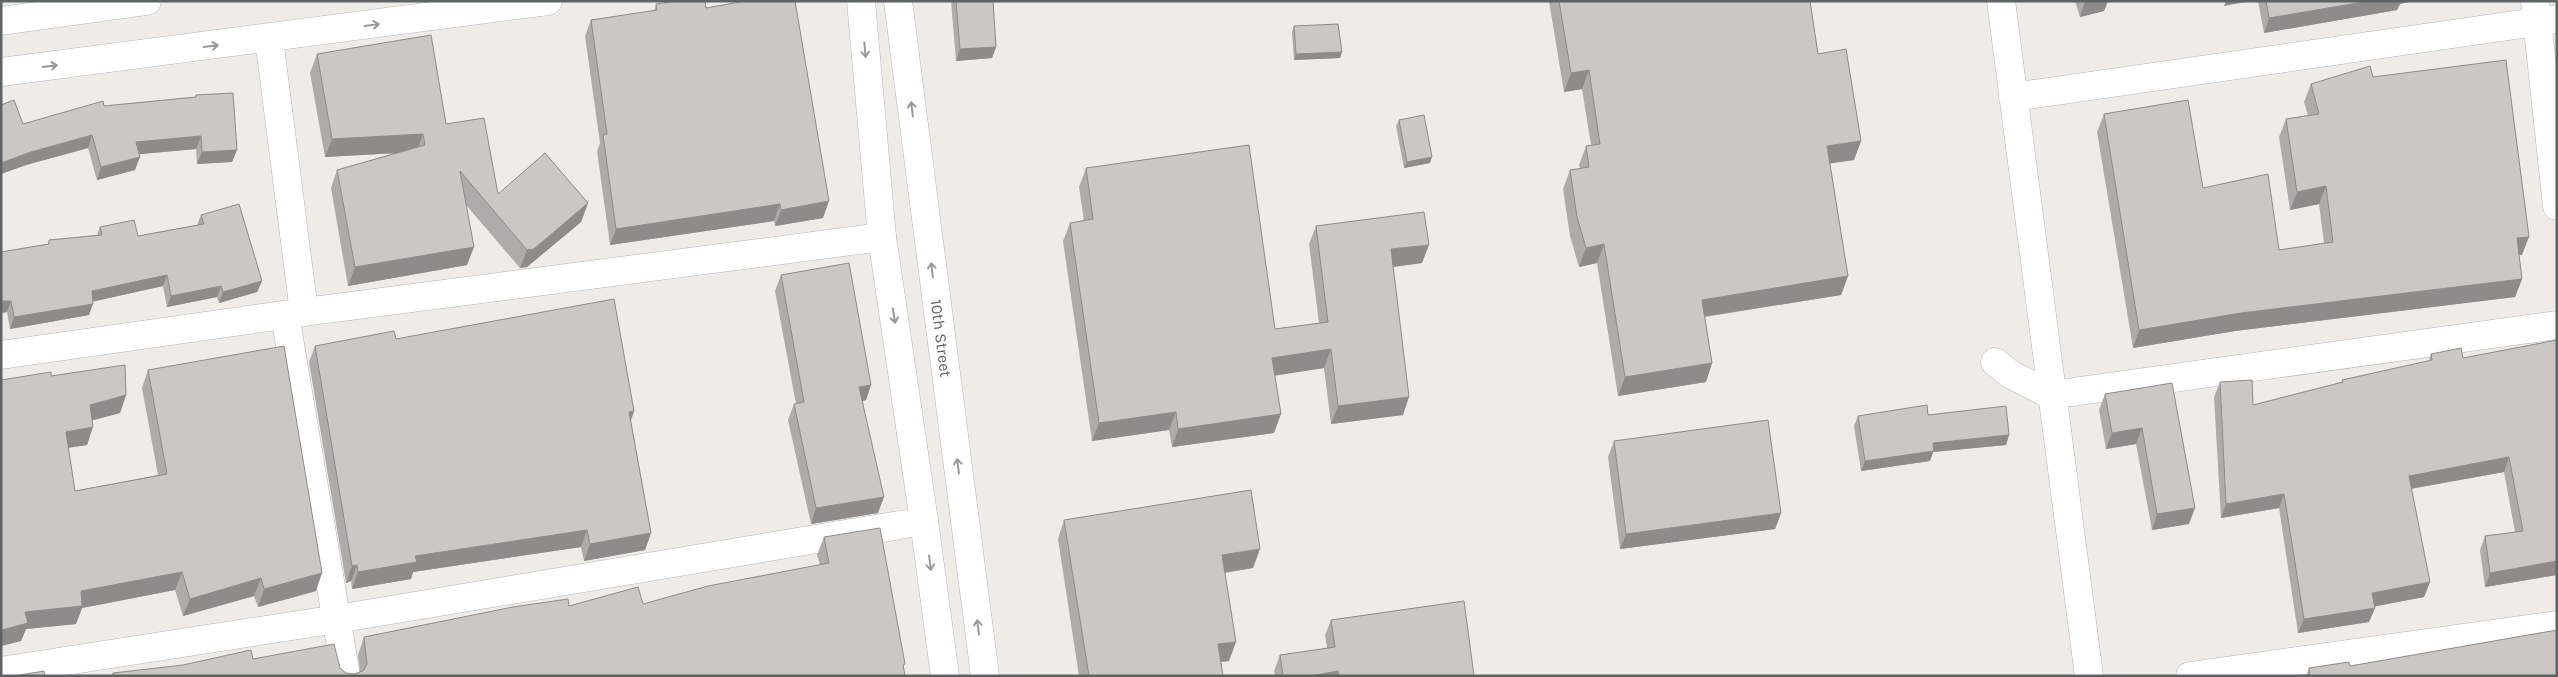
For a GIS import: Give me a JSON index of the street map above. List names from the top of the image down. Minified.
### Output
{"streets":{"street":["10th Street"]}}
